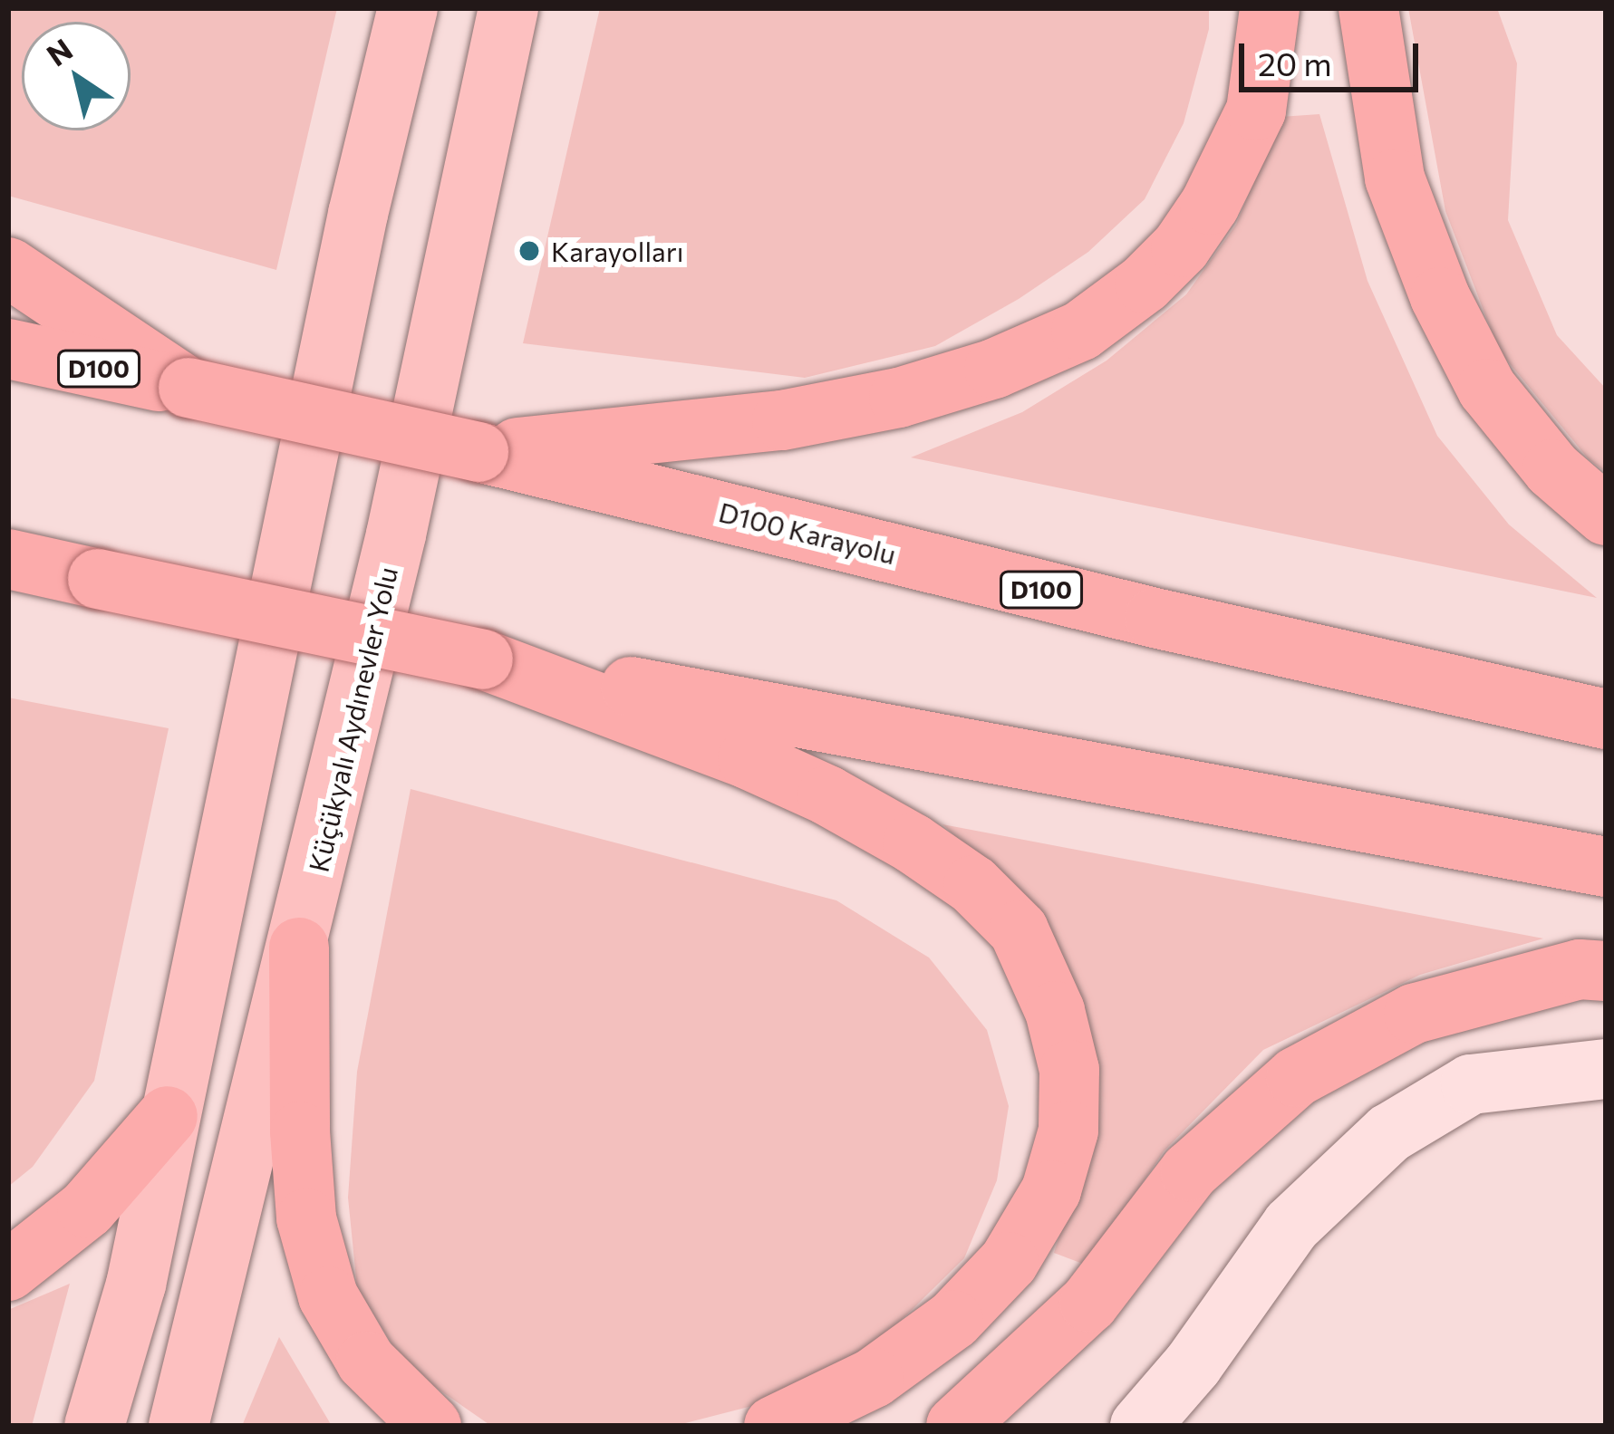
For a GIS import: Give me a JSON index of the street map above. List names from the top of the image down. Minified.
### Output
{"streets":{"highway":["D100","D100 Karayolu"],"main road":["Küçükyalı Aydınevler Yolu"]},"places":["Karayolları"],"scale_bar":"20 m","north":"top left"}
